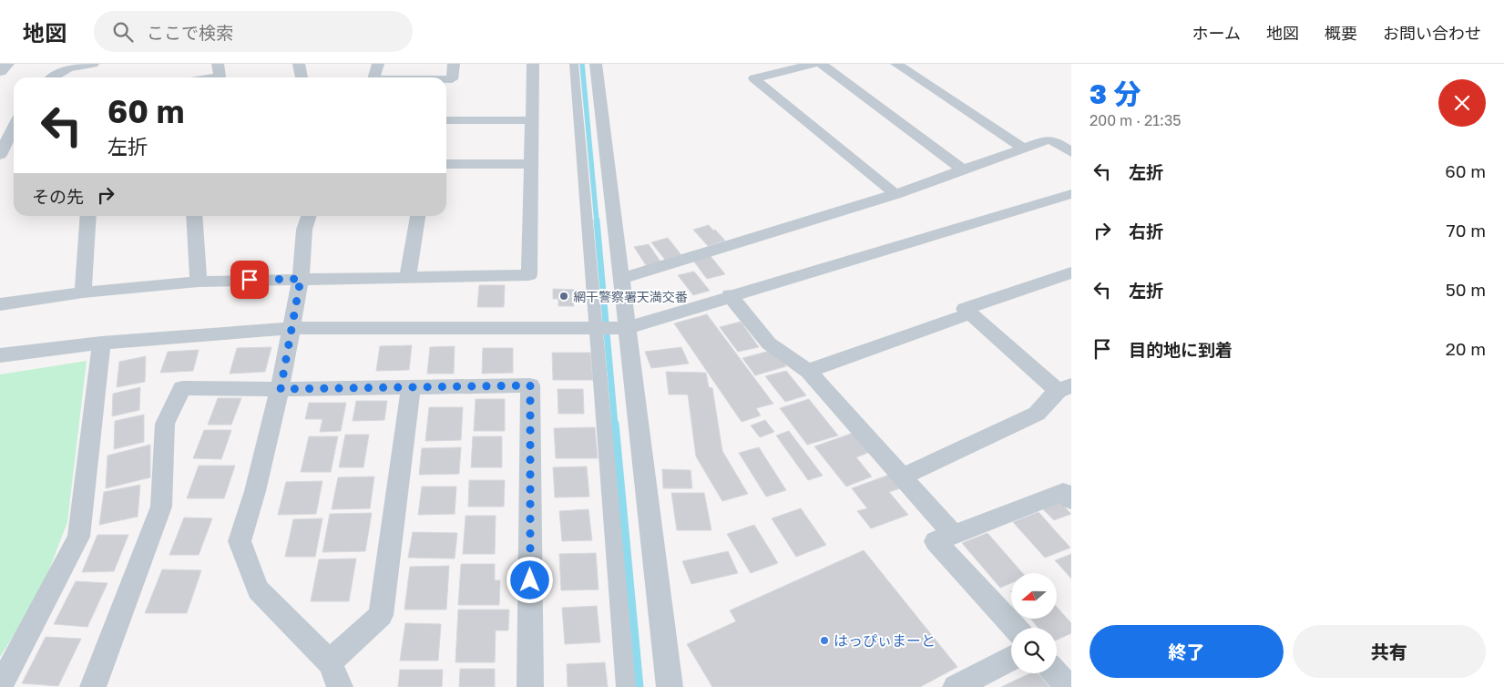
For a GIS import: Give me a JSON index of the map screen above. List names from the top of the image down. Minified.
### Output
{"places":["網干警察署天満交番","はっぴぃまーと"],"north":"left","page":{"header":"地図","search":"ここで検索","nav":["ホーム","地図","概要","お問い合わせ"],"heading":["3 分","200 m · 21:35"],"turn":["60 m","左折"],"list":[{"name":"左折","value":"60 m"},{"name":"右折","value":"70 m"},{"name":"左折","value":"50 m"},{"name":"目的地に到着","value":"20 m"}],"then":"その先","buttons":["終了","共有"]}}
